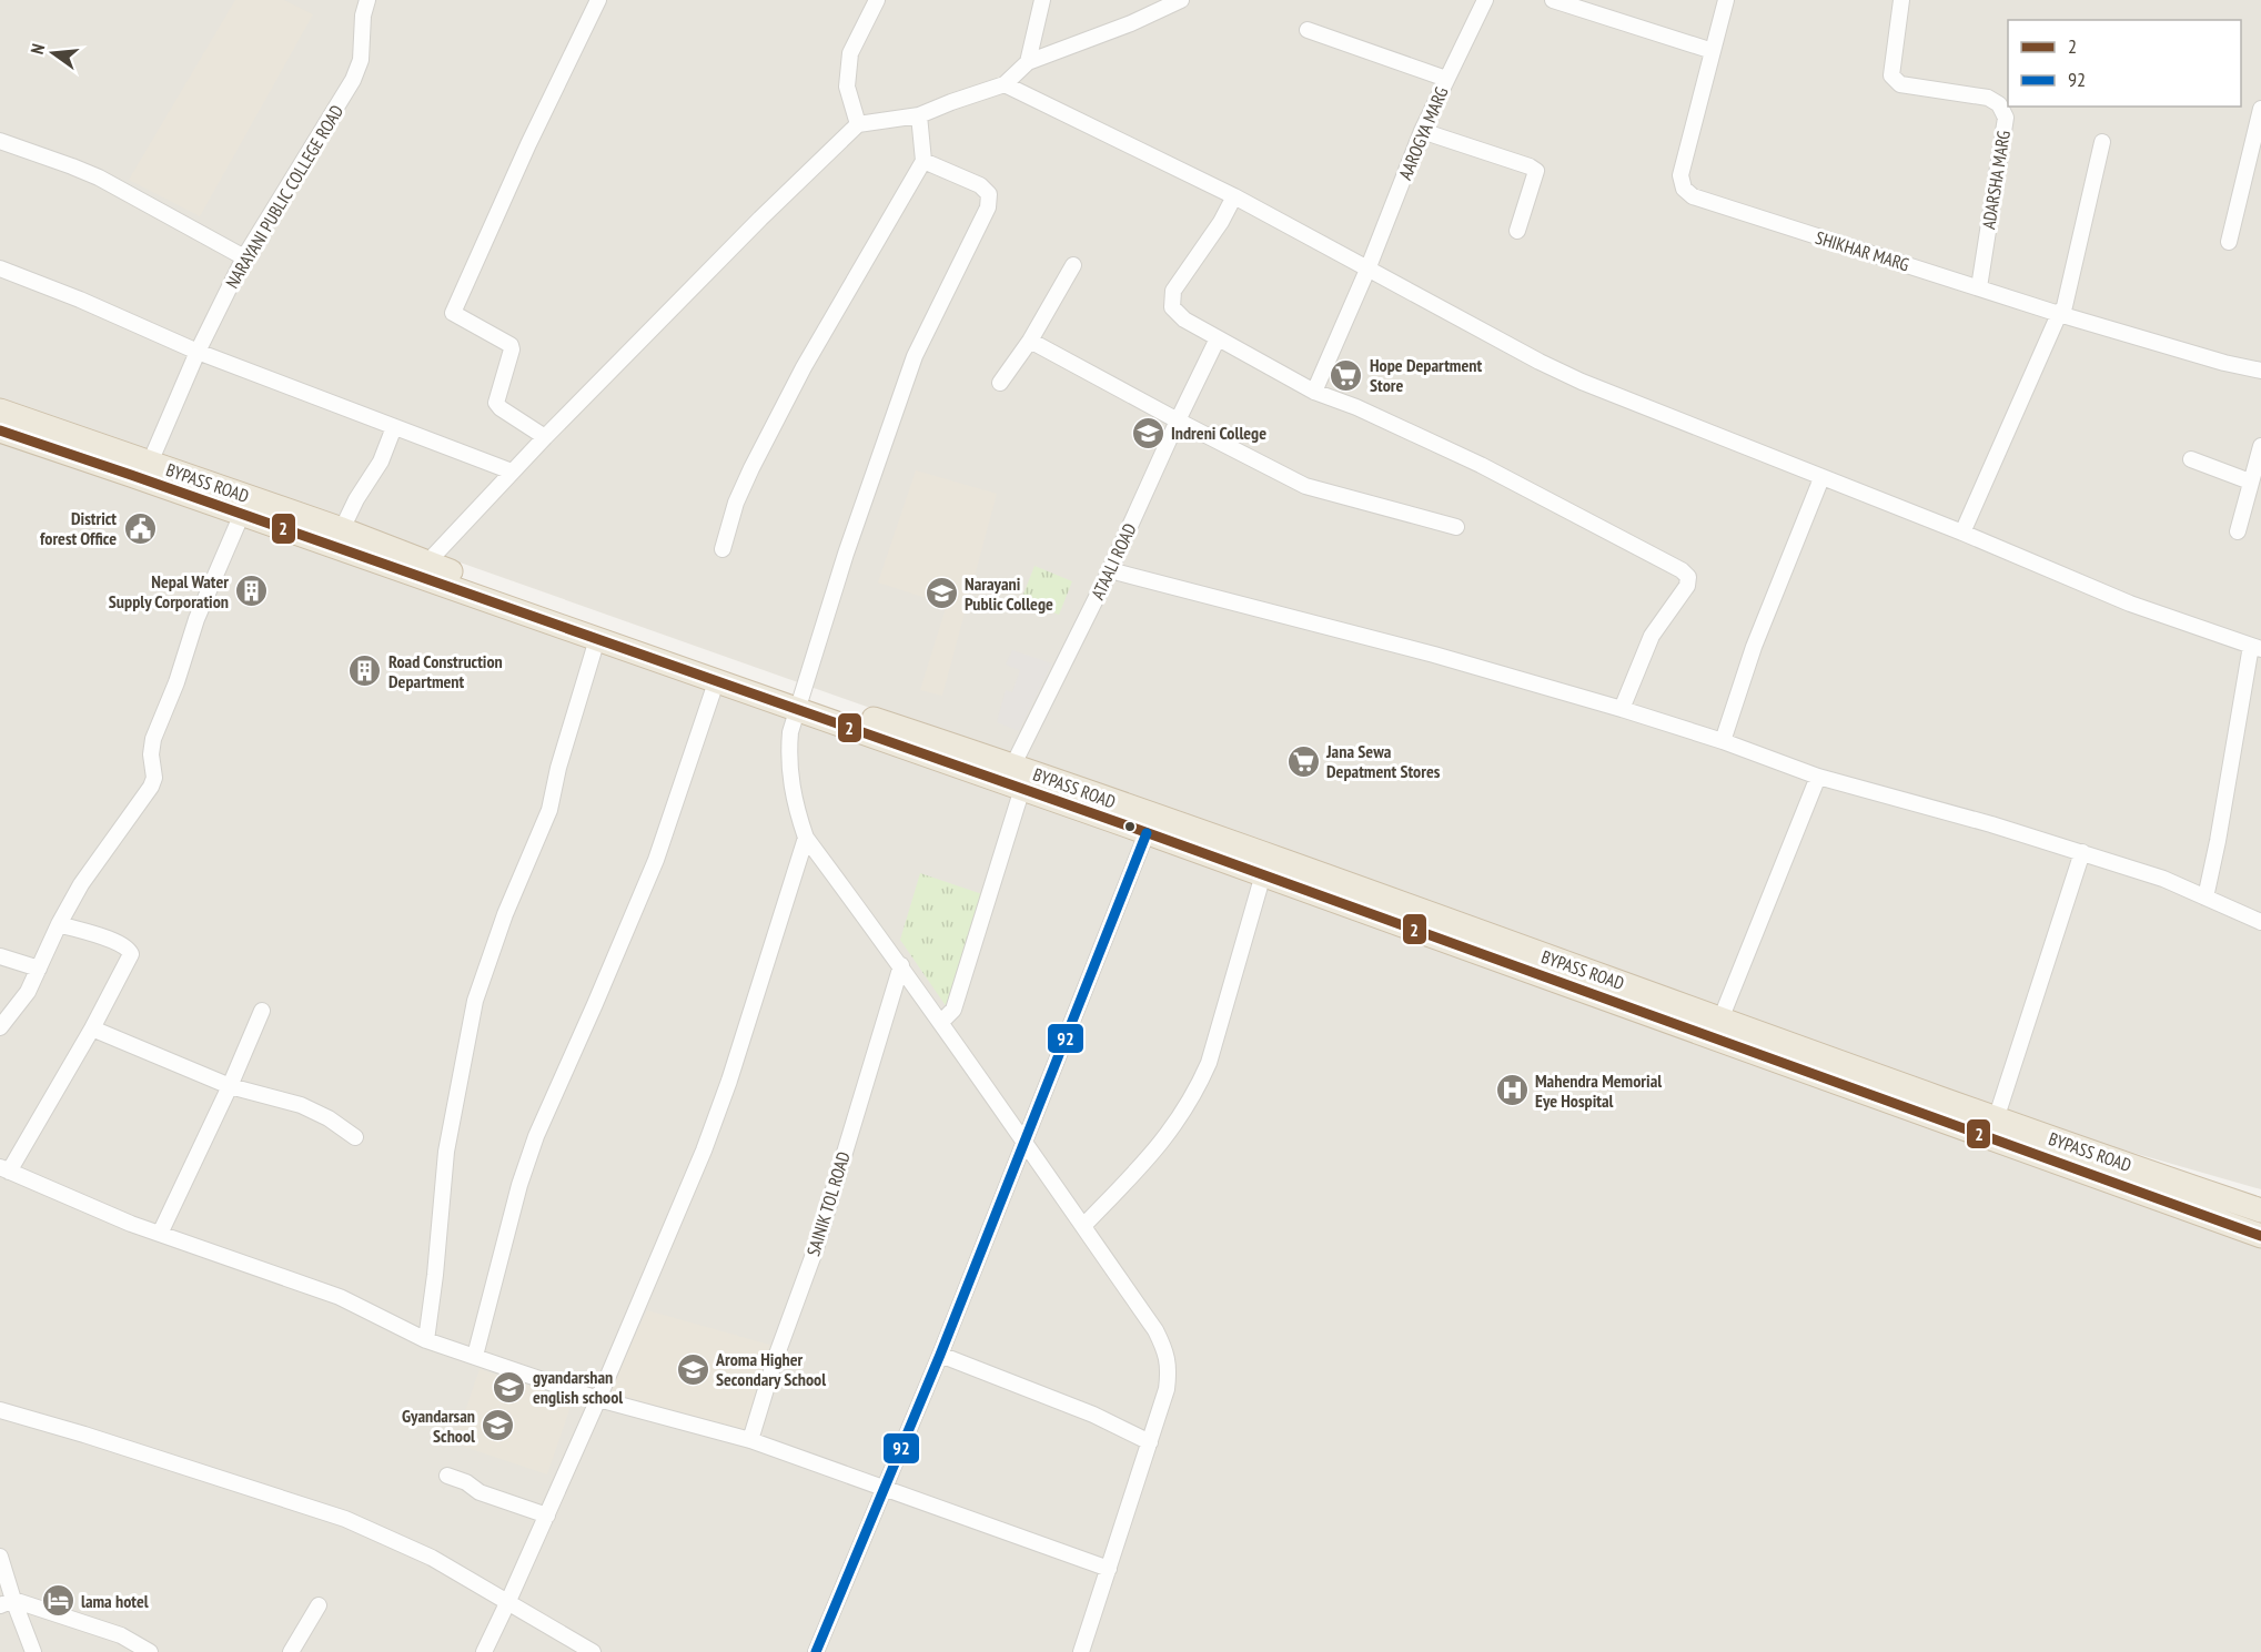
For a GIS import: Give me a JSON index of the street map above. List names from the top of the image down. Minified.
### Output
{"streets":{"highway":["BYPASS ROAD"],"street":["AAROGYA MARG","ADARSHA MARG","NARAYANI PUBLIC COLLEGE ROAD","SHIKHAR MARG","ATAALI ROAD","SAINIK TOL ROAD"]},"crossings":[["ADARSHA MARG","SHIKHAR MARG"],["NARAYANI PUBLIC COLLEGE ROAD","BYPASS ROAD"],["BYPASS ROAD","ATAALI ROAD"]],"places":{"supermarket":["Hope Department Store","Jana Sewa Depatment Stores"],"school or university":["Indreni College","Narayani Public College","Aroma Higher Secondary School","gyandarshan english school","Gyandarsan School"],"public building":["District forest Office"],"building":["Nepal Water Supply Corporation","Road Construction Department"],"hospital":["Mahendra Memorial Eye Hospital"],"hotel":["lama hotel"]},"lines":["transit line 2","transit line 92"],"legend":["2","92"],"north":"left"}
